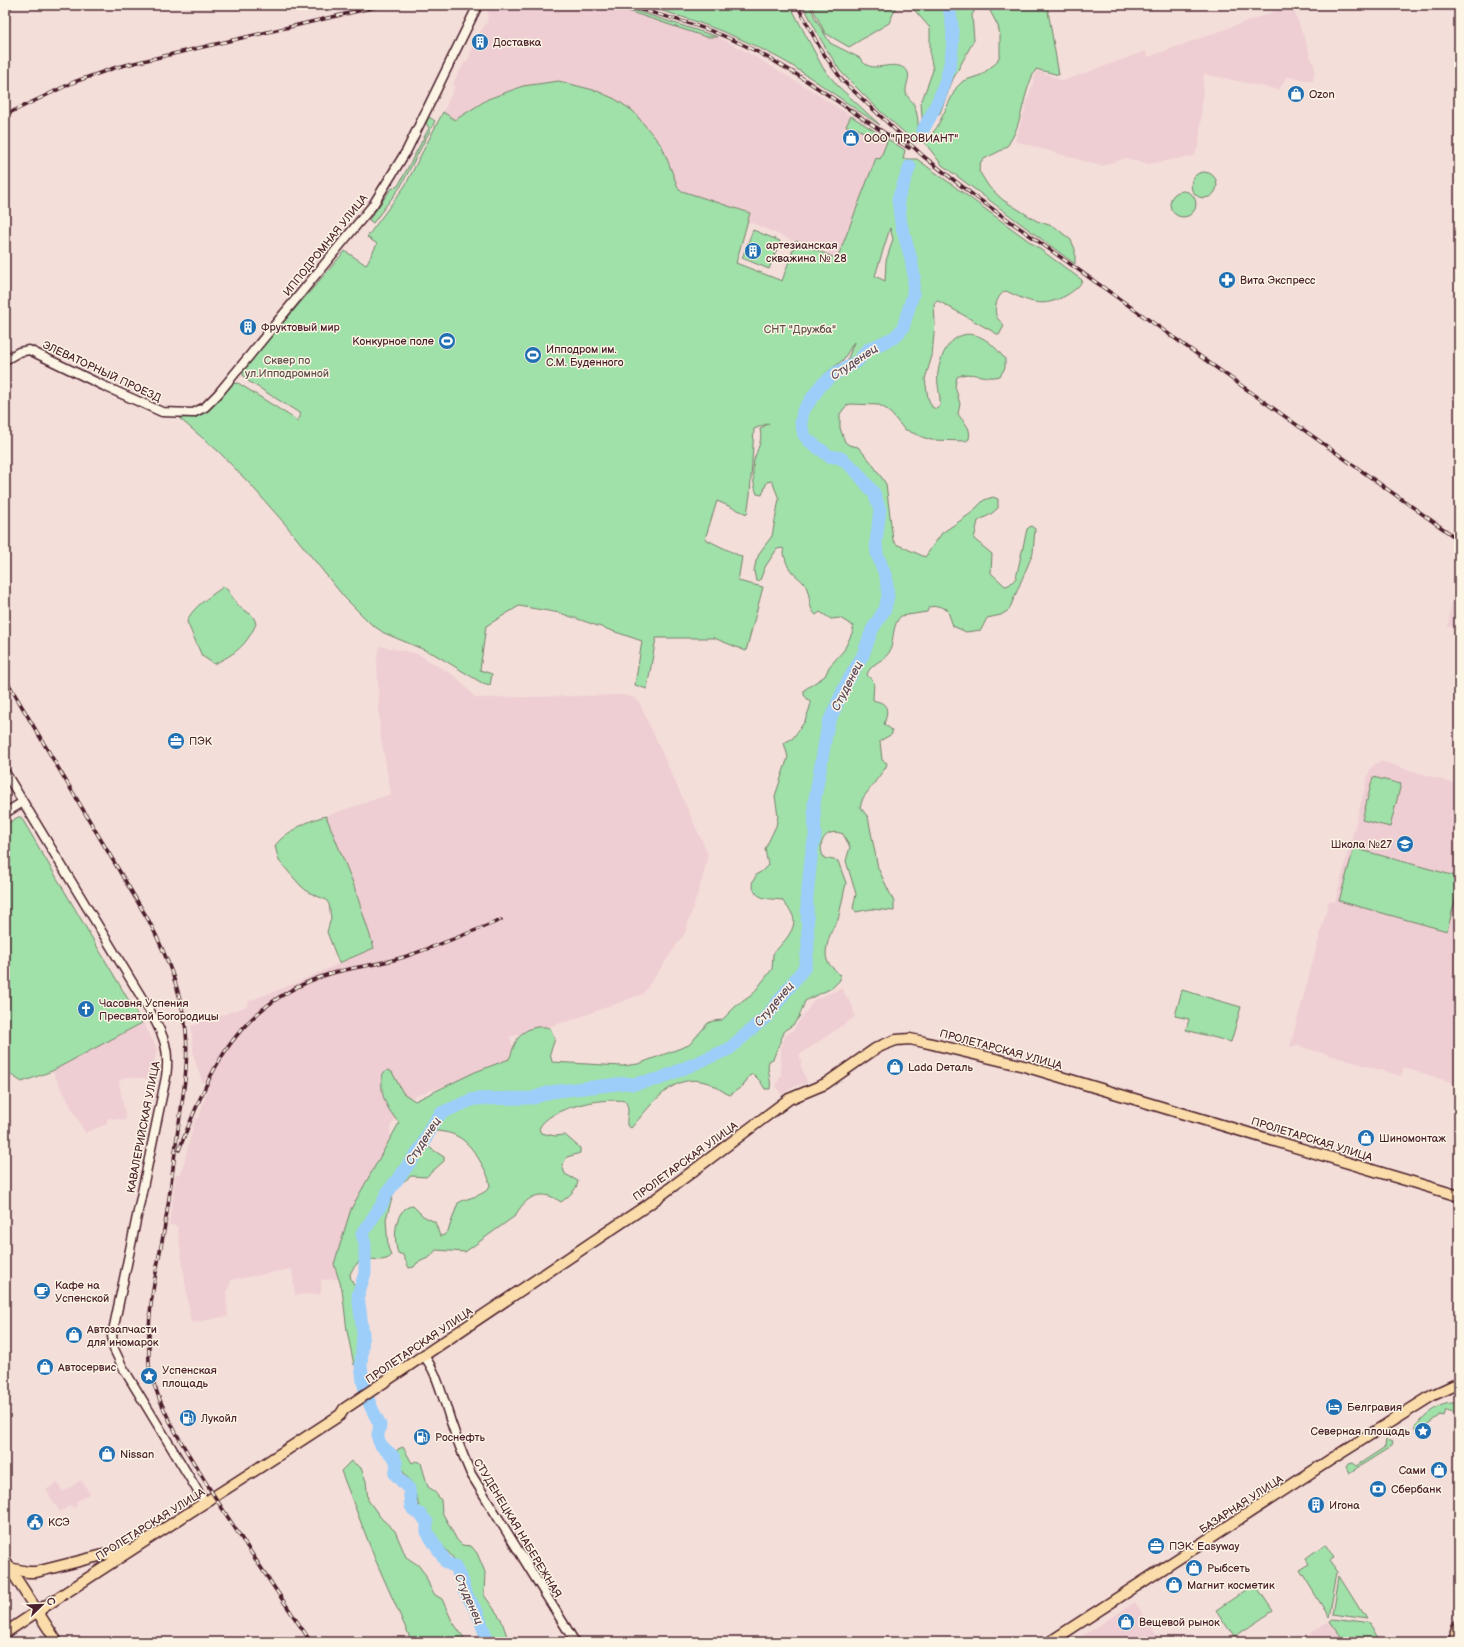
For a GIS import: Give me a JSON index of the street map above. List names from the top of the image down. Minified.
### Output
{"streets":{"main road":["ПРОЛЕТАРСКАЯ УЛИЦА","БАЗАРНАЯ УЛИЦА"],"street":["ИППОДРОМНАЯ УЛИЦА","ЭЛЕВАТОРНЫЙ ПРОЕЗД","КАВАЛЕРИЙСКАЯ УЛИЦА","СТУДЕНЕЦКАЯ НАБЕРЕЖНАЯ"]},"crossings":[["ИППОДРОМНАЯ УЛИЦА","ЭЛЕВАТОРНЫЙ ПРОЕЗД"],["ПРОЛЕТАРСКАЯ УЛИЦА","КАВАЛЕРИЙСКАЯ УЛИЦА"],["ПРОЛЕТАРСКАЯ УЛИЦА","СТУДЕНЕЦКАЯ НАБЕРЕЖНАЯ"]],"water":["Студенец"],"parks":["СНТ \"Дружба\"","Сквер по ул.Ипподромной"],"places":{"building":["Доставка","артезианская скважина № 28","Фруктовый мир","Игона"],"shop":["Ozon","ООО \"ПРОВИАНТ\"","Lada Dеталь","Шиномонтаж","Автозапчасти для иномарок","Автосервис","Nissan","Сами","Рыбсеть","Магнит косметик","Вещевой рынок"],"pharmacy":["Вита Экспресс"],"sports":["Конкурное поле","Ипподром им. С.М. Буденного"],"office":["ПЭК","ПЭК: Easyway"],"school or university":["Школа №27"],"church":["Часовня Успения Пресвятой Богородицы"],"cafe":["Кафе на Успенской"],"place":["Успенская площадь","Северная площадь"],"hotel":["Белгравия"],"fuel station":["Лукойл","Роснефть"],"bank":["Сбербанк"],"public building":["КСЭ"]},"north":"top right"}
